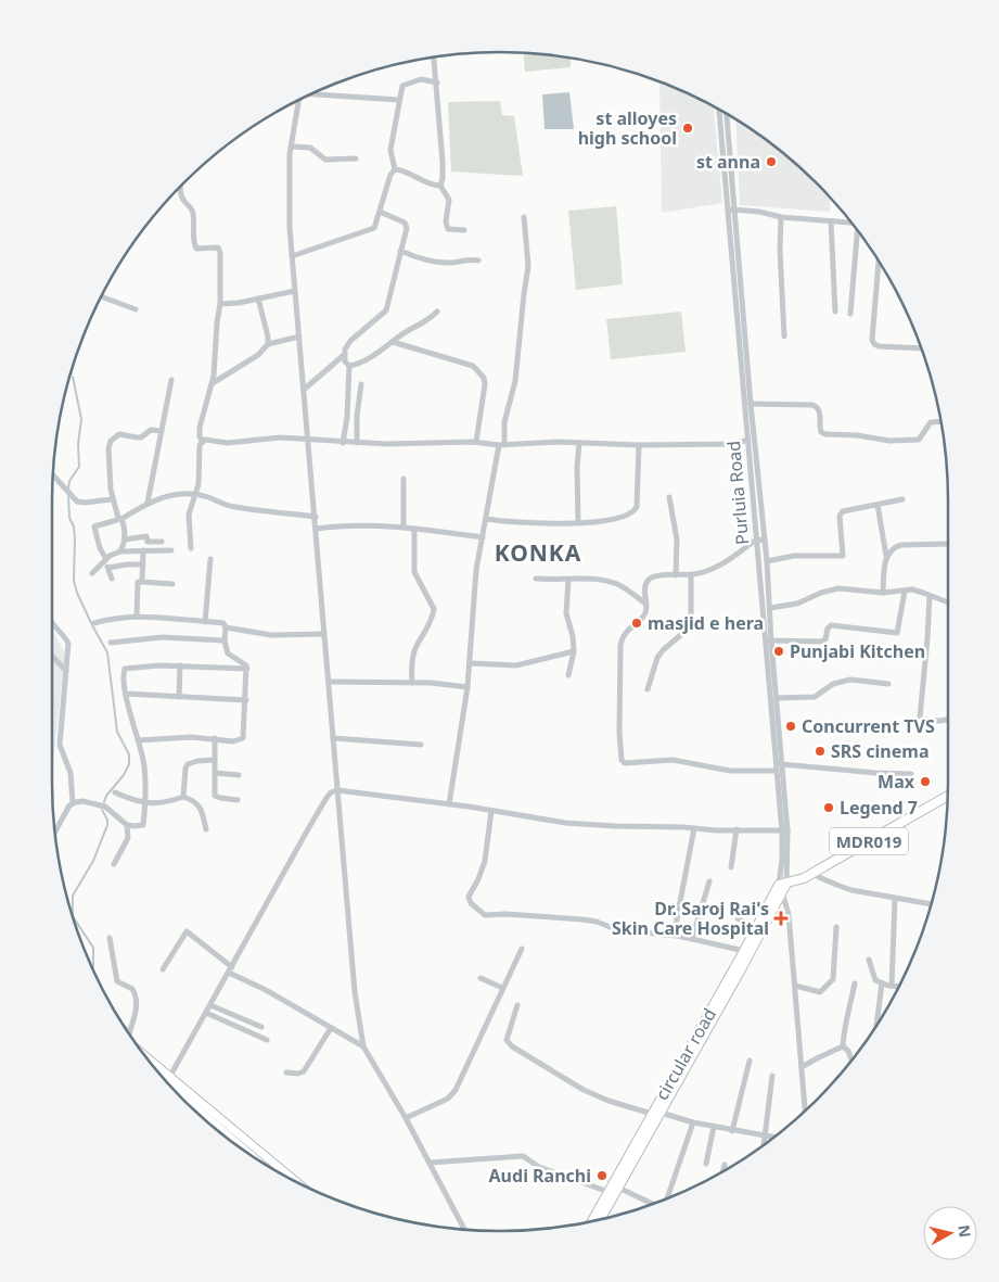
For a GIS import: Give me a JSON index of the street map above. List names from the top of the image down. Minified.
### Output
{"streets":{"main road":["MDR019","circular road"],"street":["Purluia Road"]},"crossings":[["Purluia Road","MDR019"],["Purluia Road","circular road"],["MDR019","circular road"]],"districts":["KONKA"],"places":{"other":["st alloyes high school","st anna","masjid e hera","Punjabi Kitchen","Concurrent TVS","SRS cinema","Max","Legend 7","Audi Ranchi"],"health":["Dr. Saroj Rai's Skin Care Hospital"]},"north":"right"}
